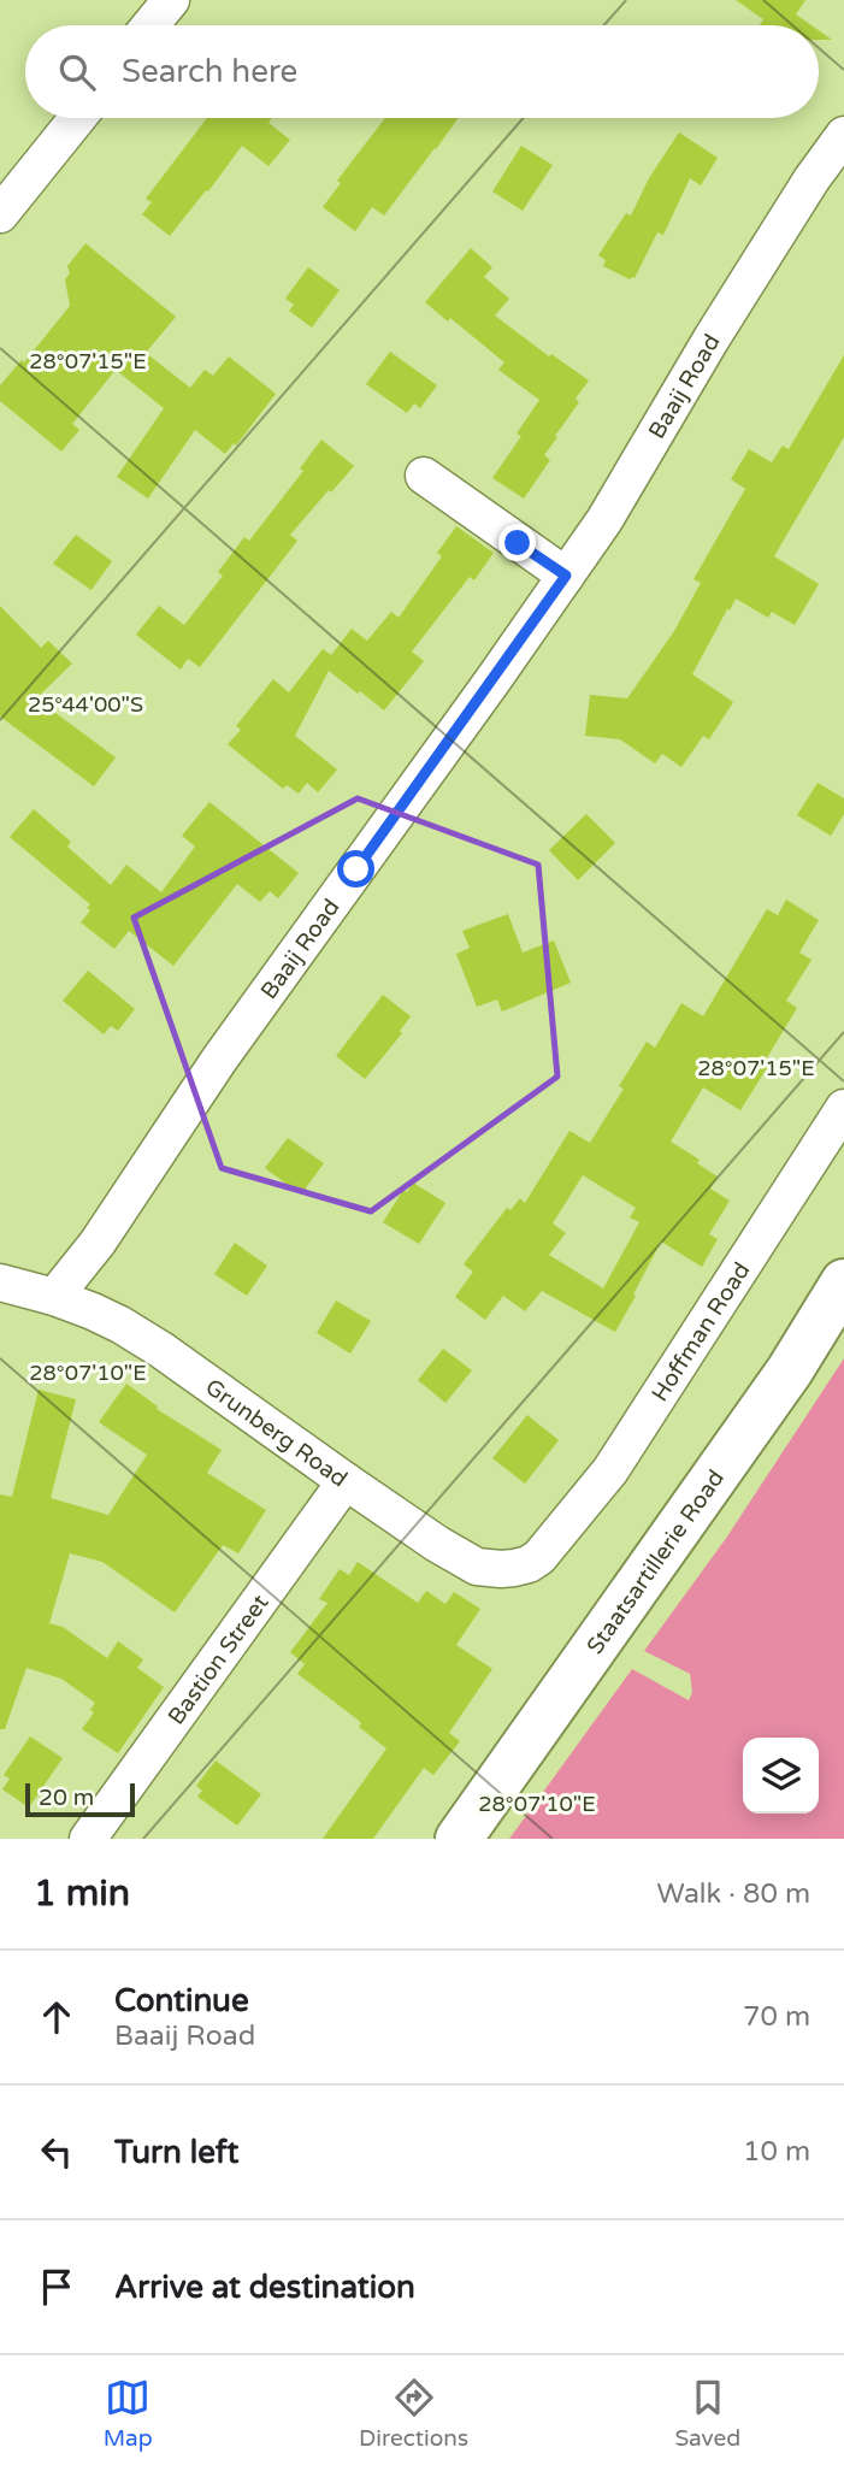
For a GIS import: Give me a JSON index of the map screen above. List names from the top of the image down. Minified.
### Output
{"streets":{"street":["Baaij Road","Hoffman Road","Grunberg Road","Staatsartillerie Road","Bastion Street"]},"crossings":[["Baaij Road","Grunberg Road"],["Hoffman Road","Grunberg Road"],["Grunberg Road","Bastion Street"]],"scale_bar":"20 m","page":{"search":"Search here","scale":"20 m","heading":["1 min","Walk · 80 m"],"list":[["Continue","Baaij Road","70 m"],["Turn left","10 m"],"Arrive at destination"],"nav":["Map","Directions","Saved"]},"coordinates":["28°07'15\"E","25°44'00\"S","28°07'10\"E"]}
